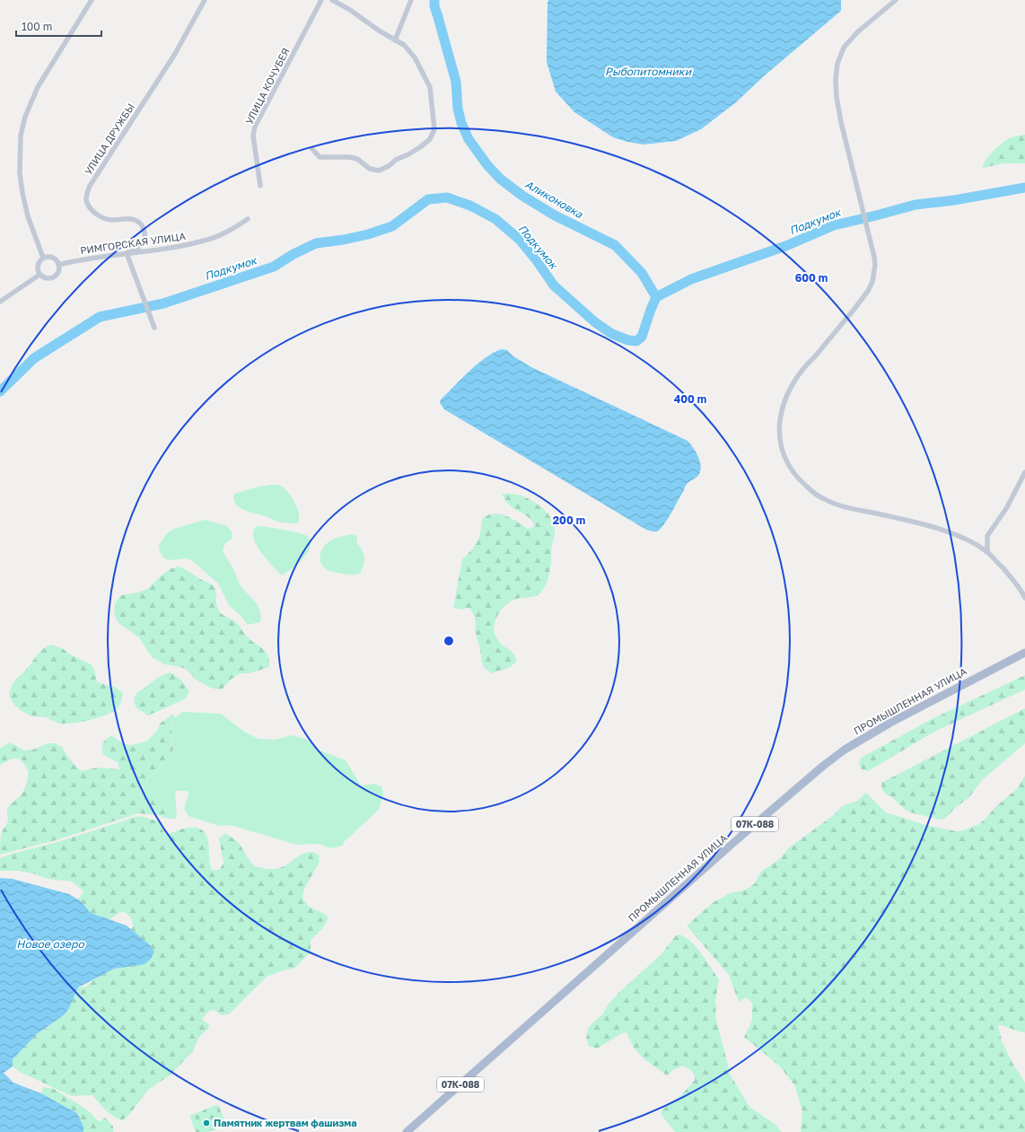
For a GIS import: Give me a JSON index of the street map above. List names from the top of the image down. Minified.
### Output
{"streets":{"main road":["ПРОМЫШЛЕННАЯ УЛИЦА","07К-088"],"street":["УЛИЦА КОЧУБЕЯ","УЛИЦА ДРУЖБЫ","РИМГОРСКАЯ УЛИЦА"]},"crossings":[["УЛИЦА ДРУЖБЫ","РИМГОРСКАЯ УЛИЦА"]],"water":["Рыбопитомники","Аликоновка","Подкумок","Новое озеро"],"places":["Памятник жертвам фашизма"],"scale_bar":"100 m","rings":["600 m","400 m","200 m"]}
